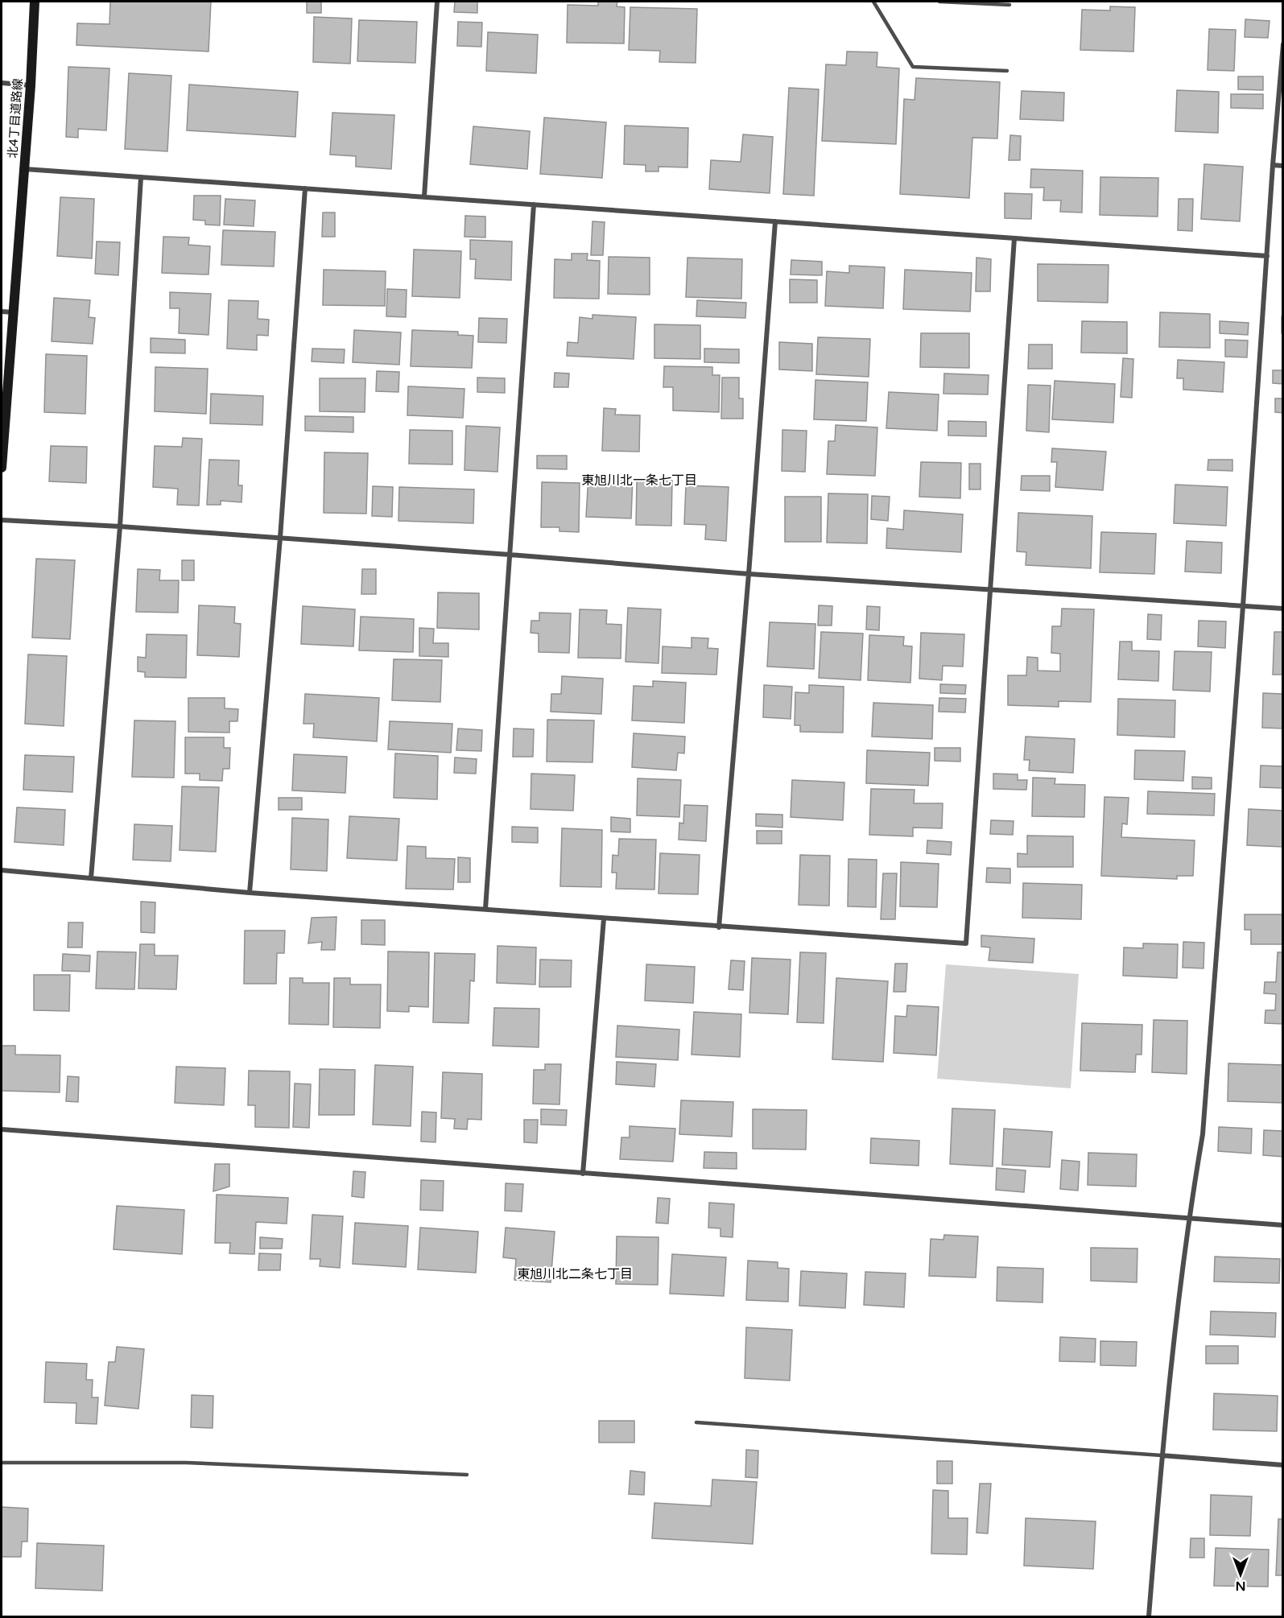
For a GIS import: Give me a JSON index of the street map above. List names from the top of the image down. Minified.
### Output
{"streets":{"street":["北4丁目道路線"]},"districts":["東旭川北一条七丁目","東旭川北二条七丁目"],"north":"bottom"}
